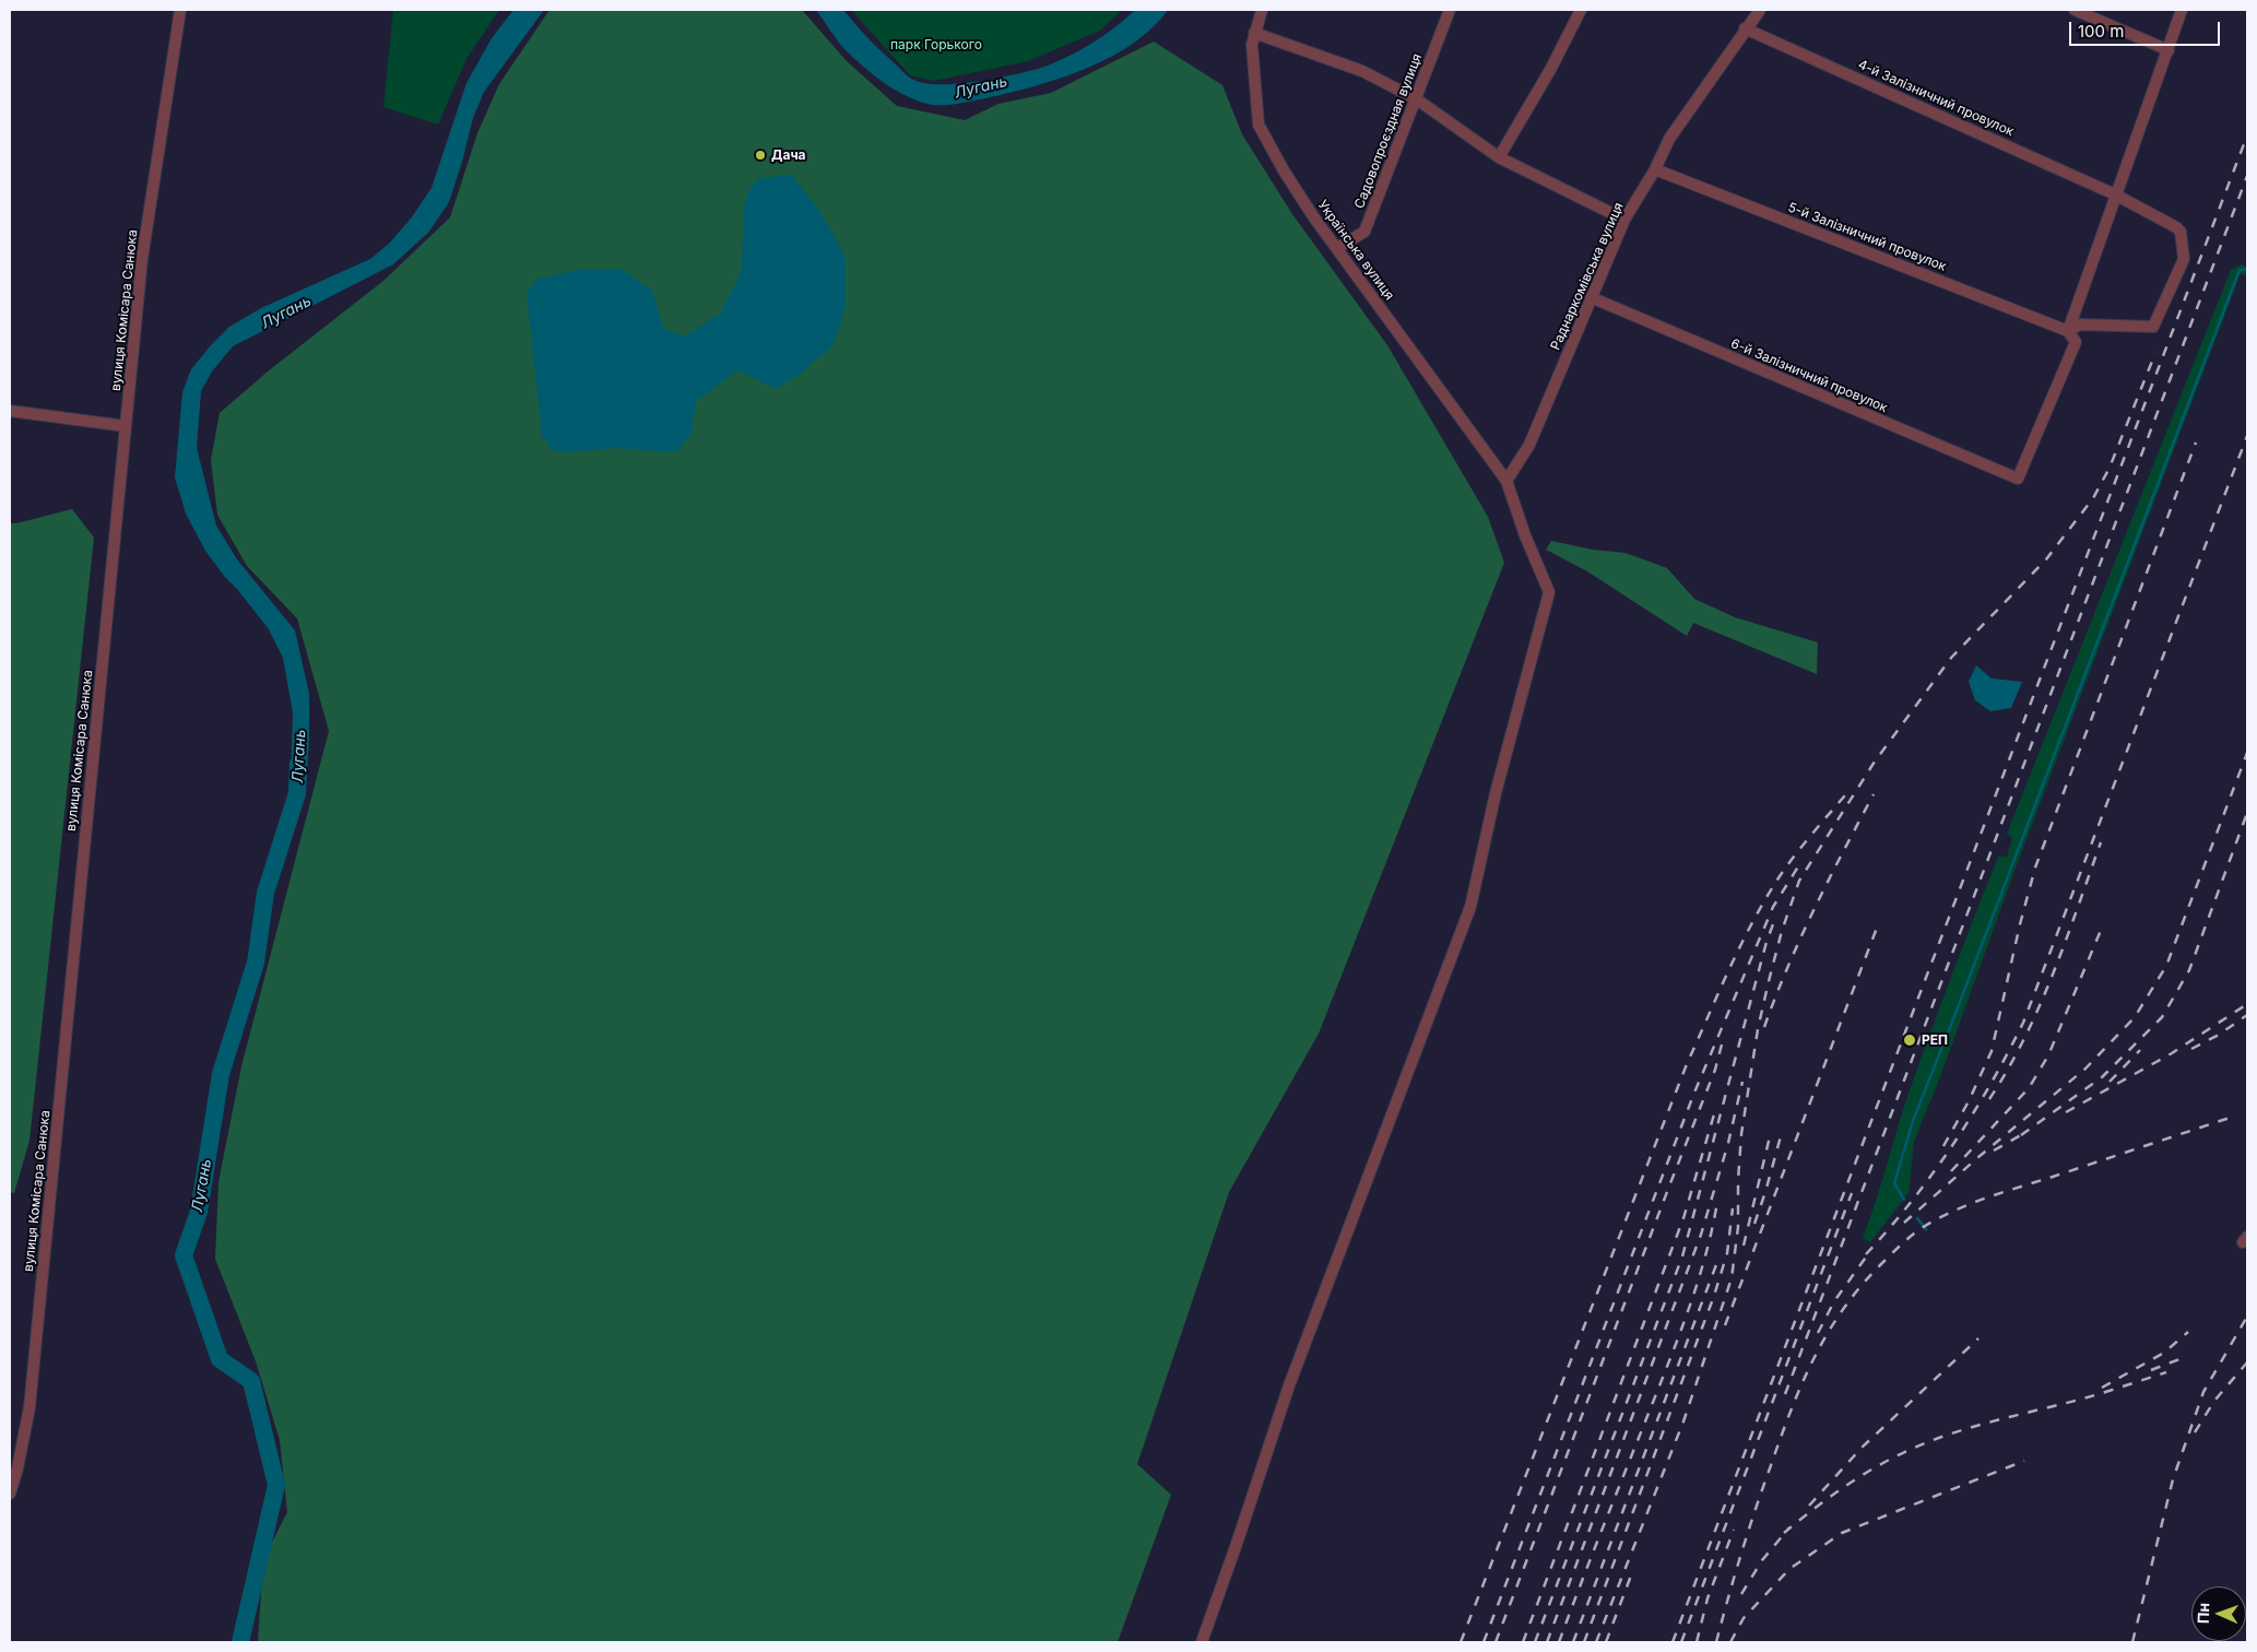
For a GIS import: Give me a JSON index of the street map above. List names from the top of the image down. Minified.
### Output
{"streets":{"street":["4-й Залізничний провулок","Садовопроєздная вулиця","5-й Залізничний провулок","Українська вулиця","Раднаркомівська вулиця","вулиця Комісара Санюка","6-й Залізничний провулок"]},"crossings":[["4-й Залізничний провулок","5-й Залізничний провулок"],["4-й Залізничний провулок","Раднаркомівська вулиця"],["4-й Залізничний провулок","6-й Залізничний провулок"],["Садовопроєздная вулиця","Українська вулиця"],["5-й Залізничний провулок","Раднаркомівська вулиця"],["5-й Залізничний провулок","6-й Залізничний провулок"],["Українська вулиця","Раднаркомівська вулиця"],["Раднаркомівська вулиця","6-й Залізничний провулок"]],"water":["Лугань"],"parks":["парк Горького"],"places":["Дача","РЕП"],"scale_bar":"100 m","north":"left"}
